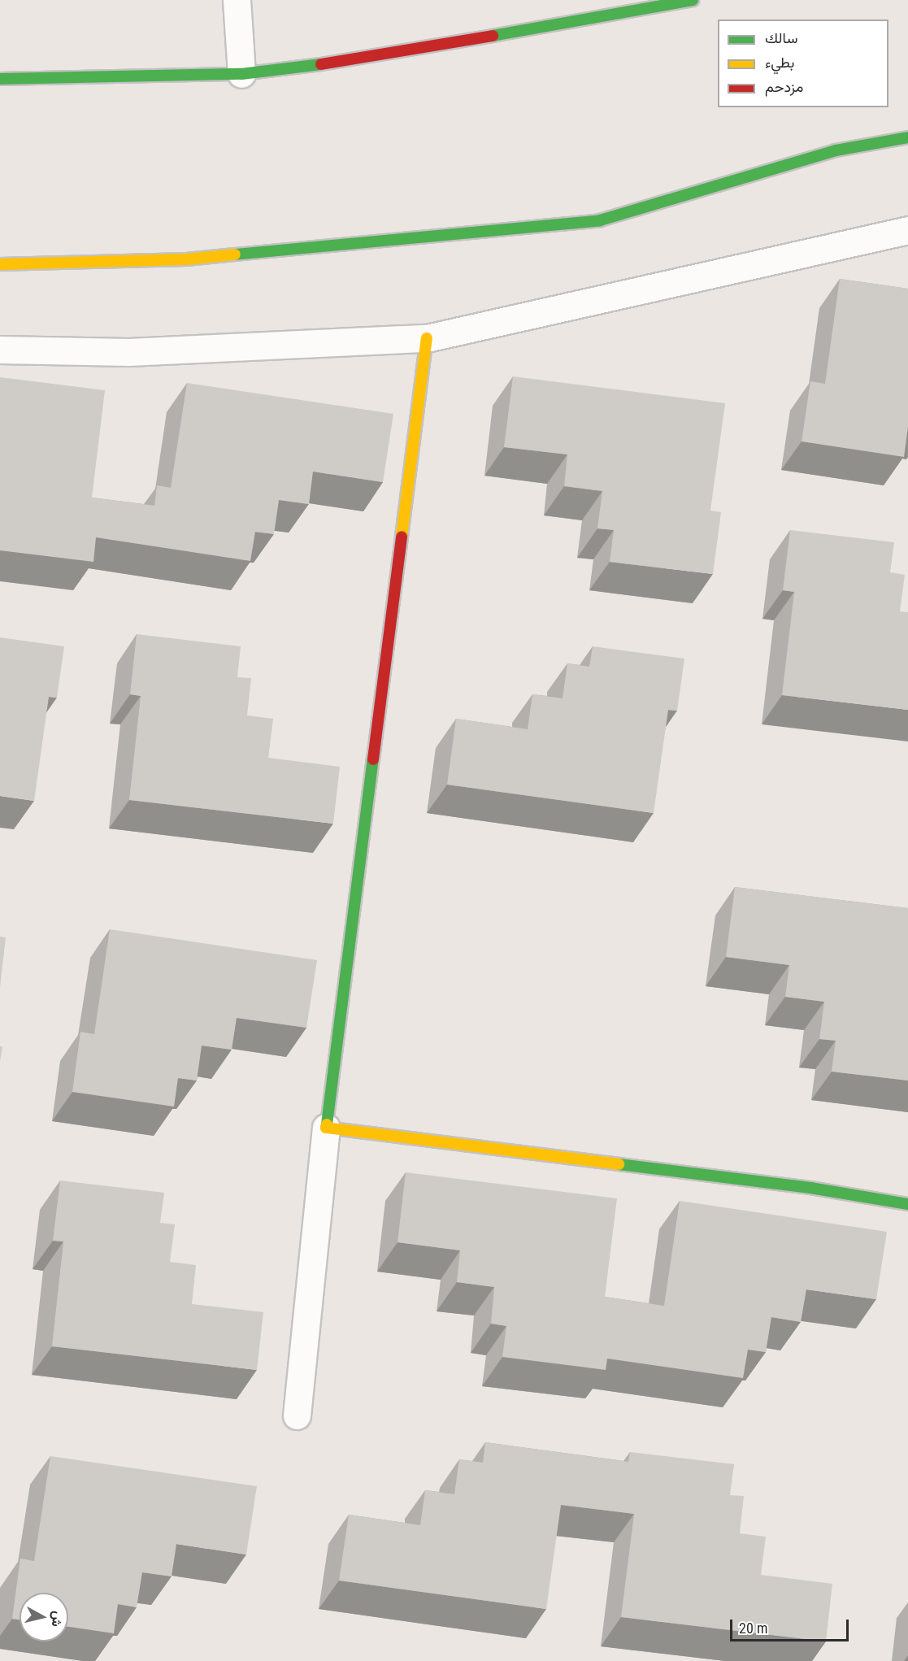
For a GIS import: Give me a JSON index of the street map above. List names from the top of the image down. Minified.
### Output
{"legend":["سالك","بطيء","مزدحم"],"scale_bar":"20 m","north":"right"}
